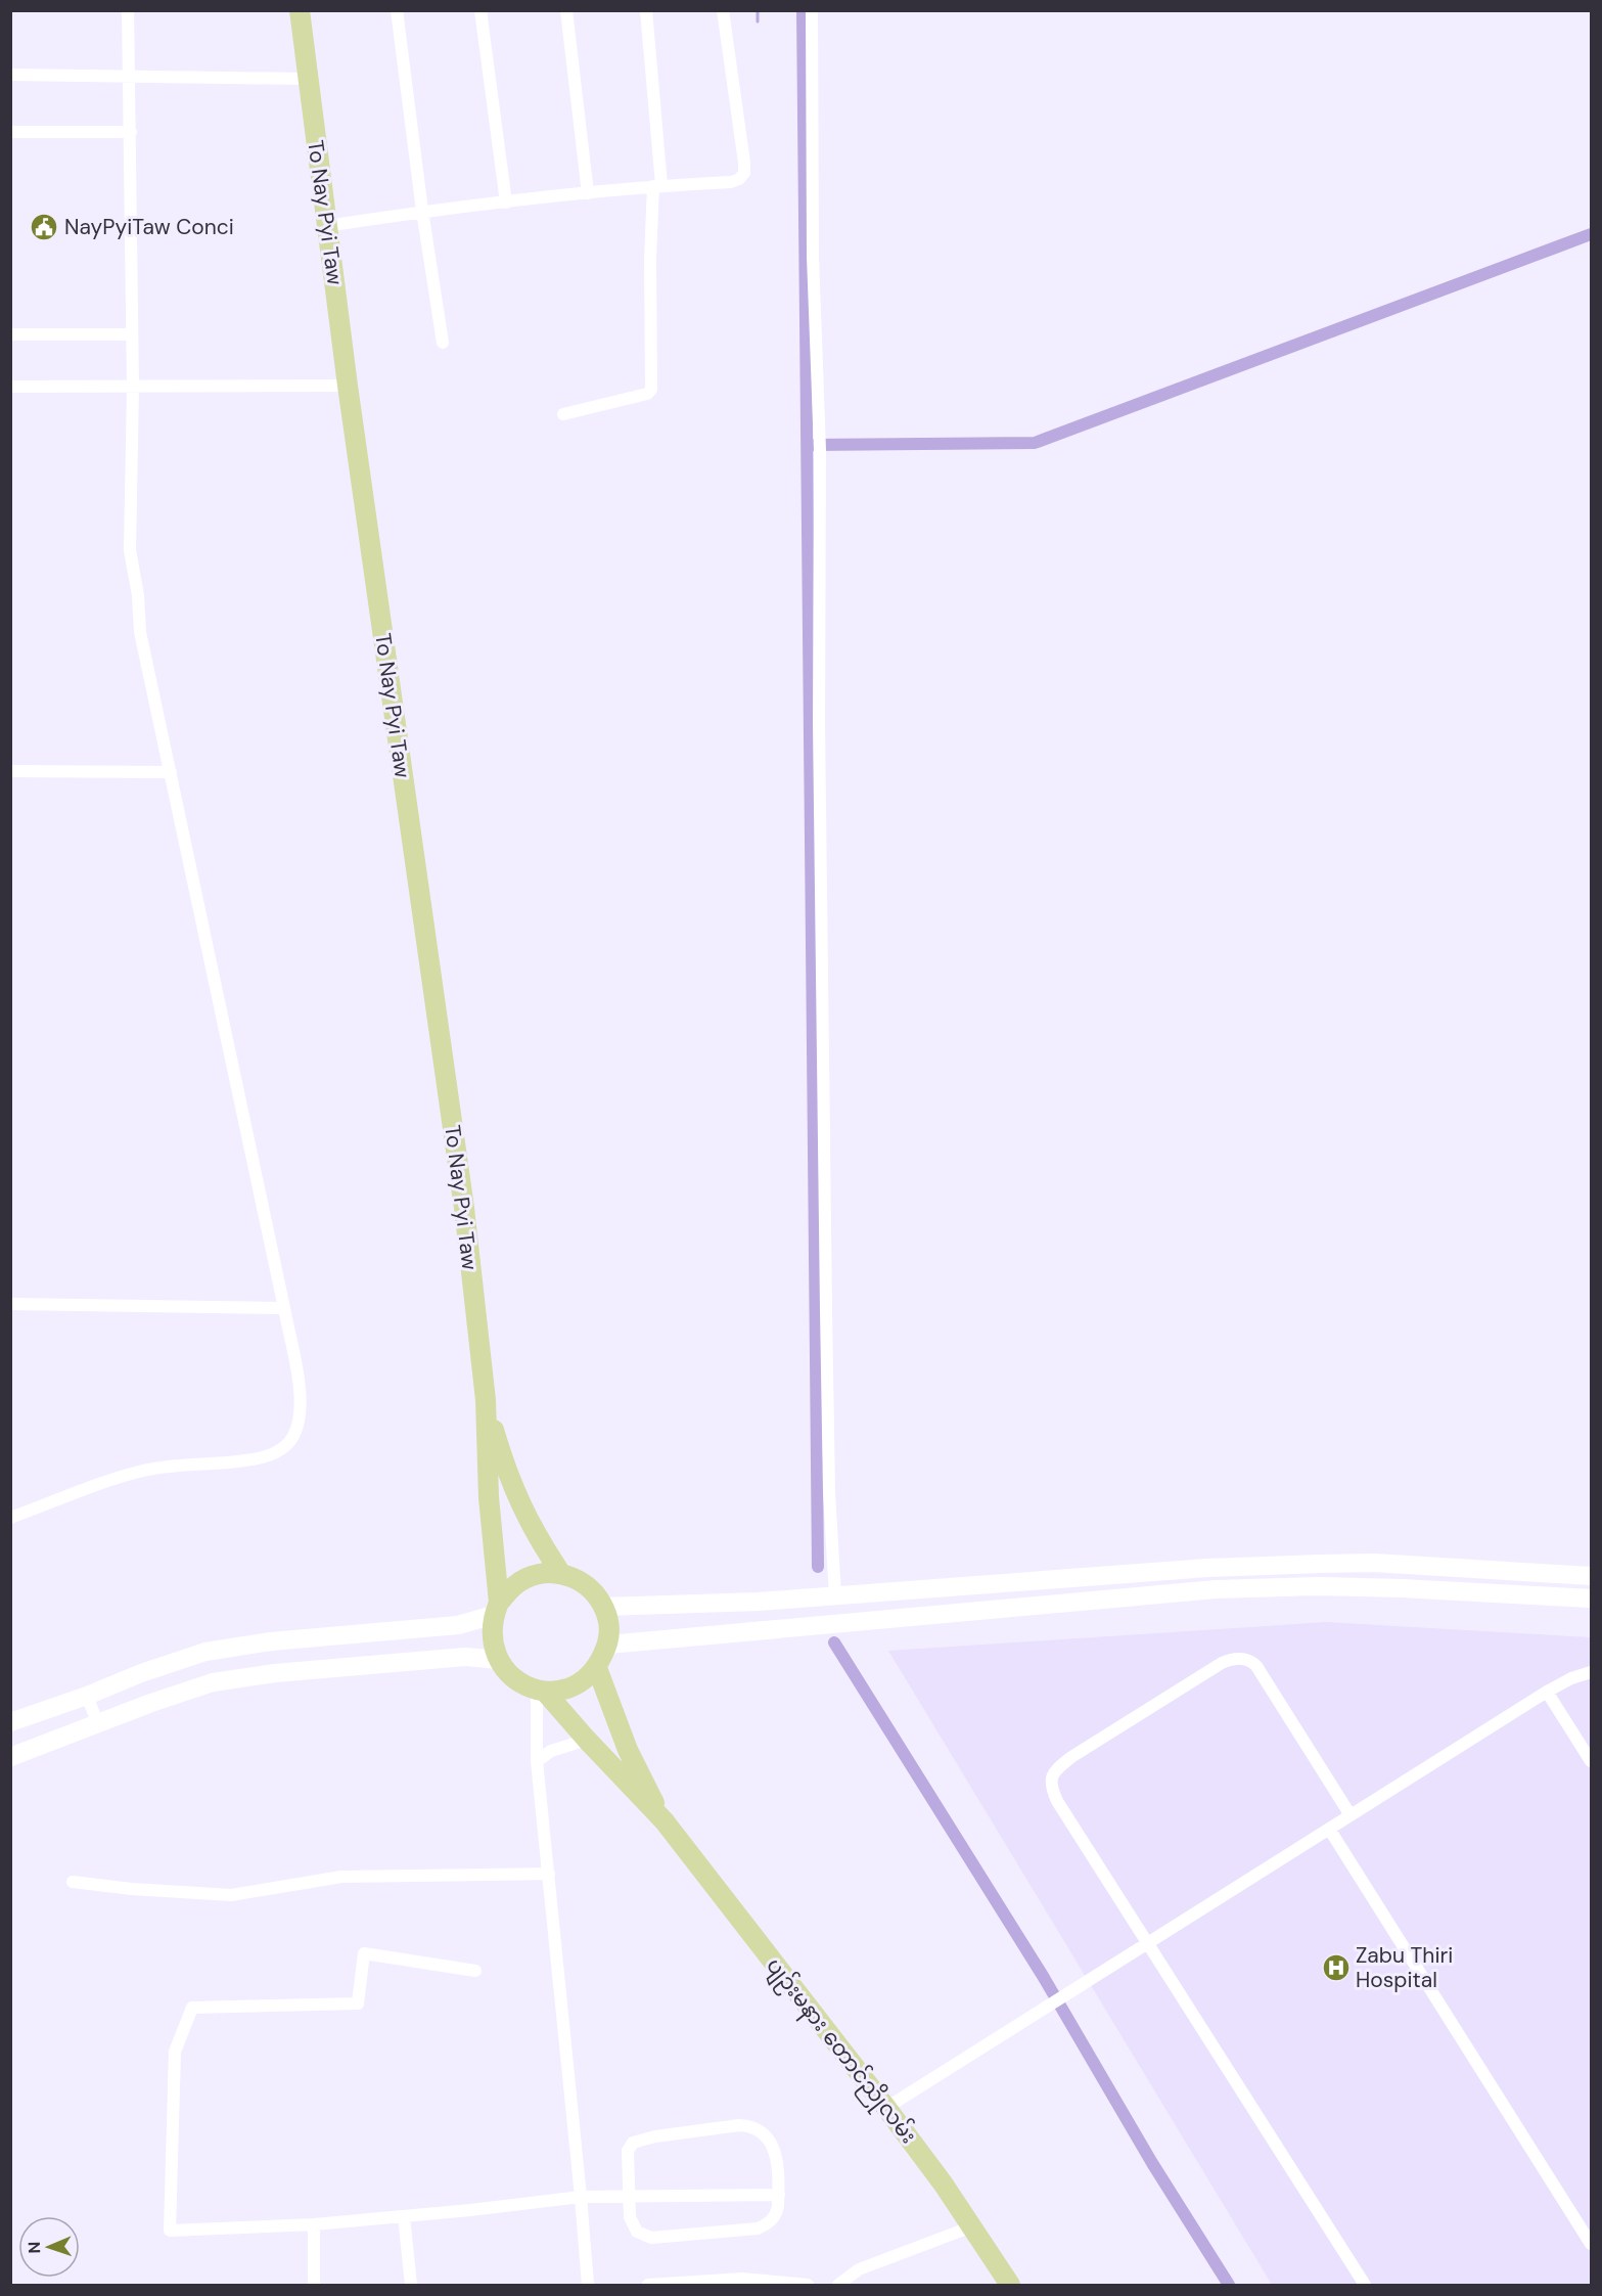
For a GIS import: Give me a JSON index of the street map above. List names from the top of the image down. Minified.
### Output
{"streets":{"main road":["To Nay Pyi Taw","ပျဉ်းမနား တောင်ညိုလမ်း"]},"places":{"public building":["NayPyiTaw Conci"],"hospital":["Zabu Thiri Hospital"]},"north":"left"}
